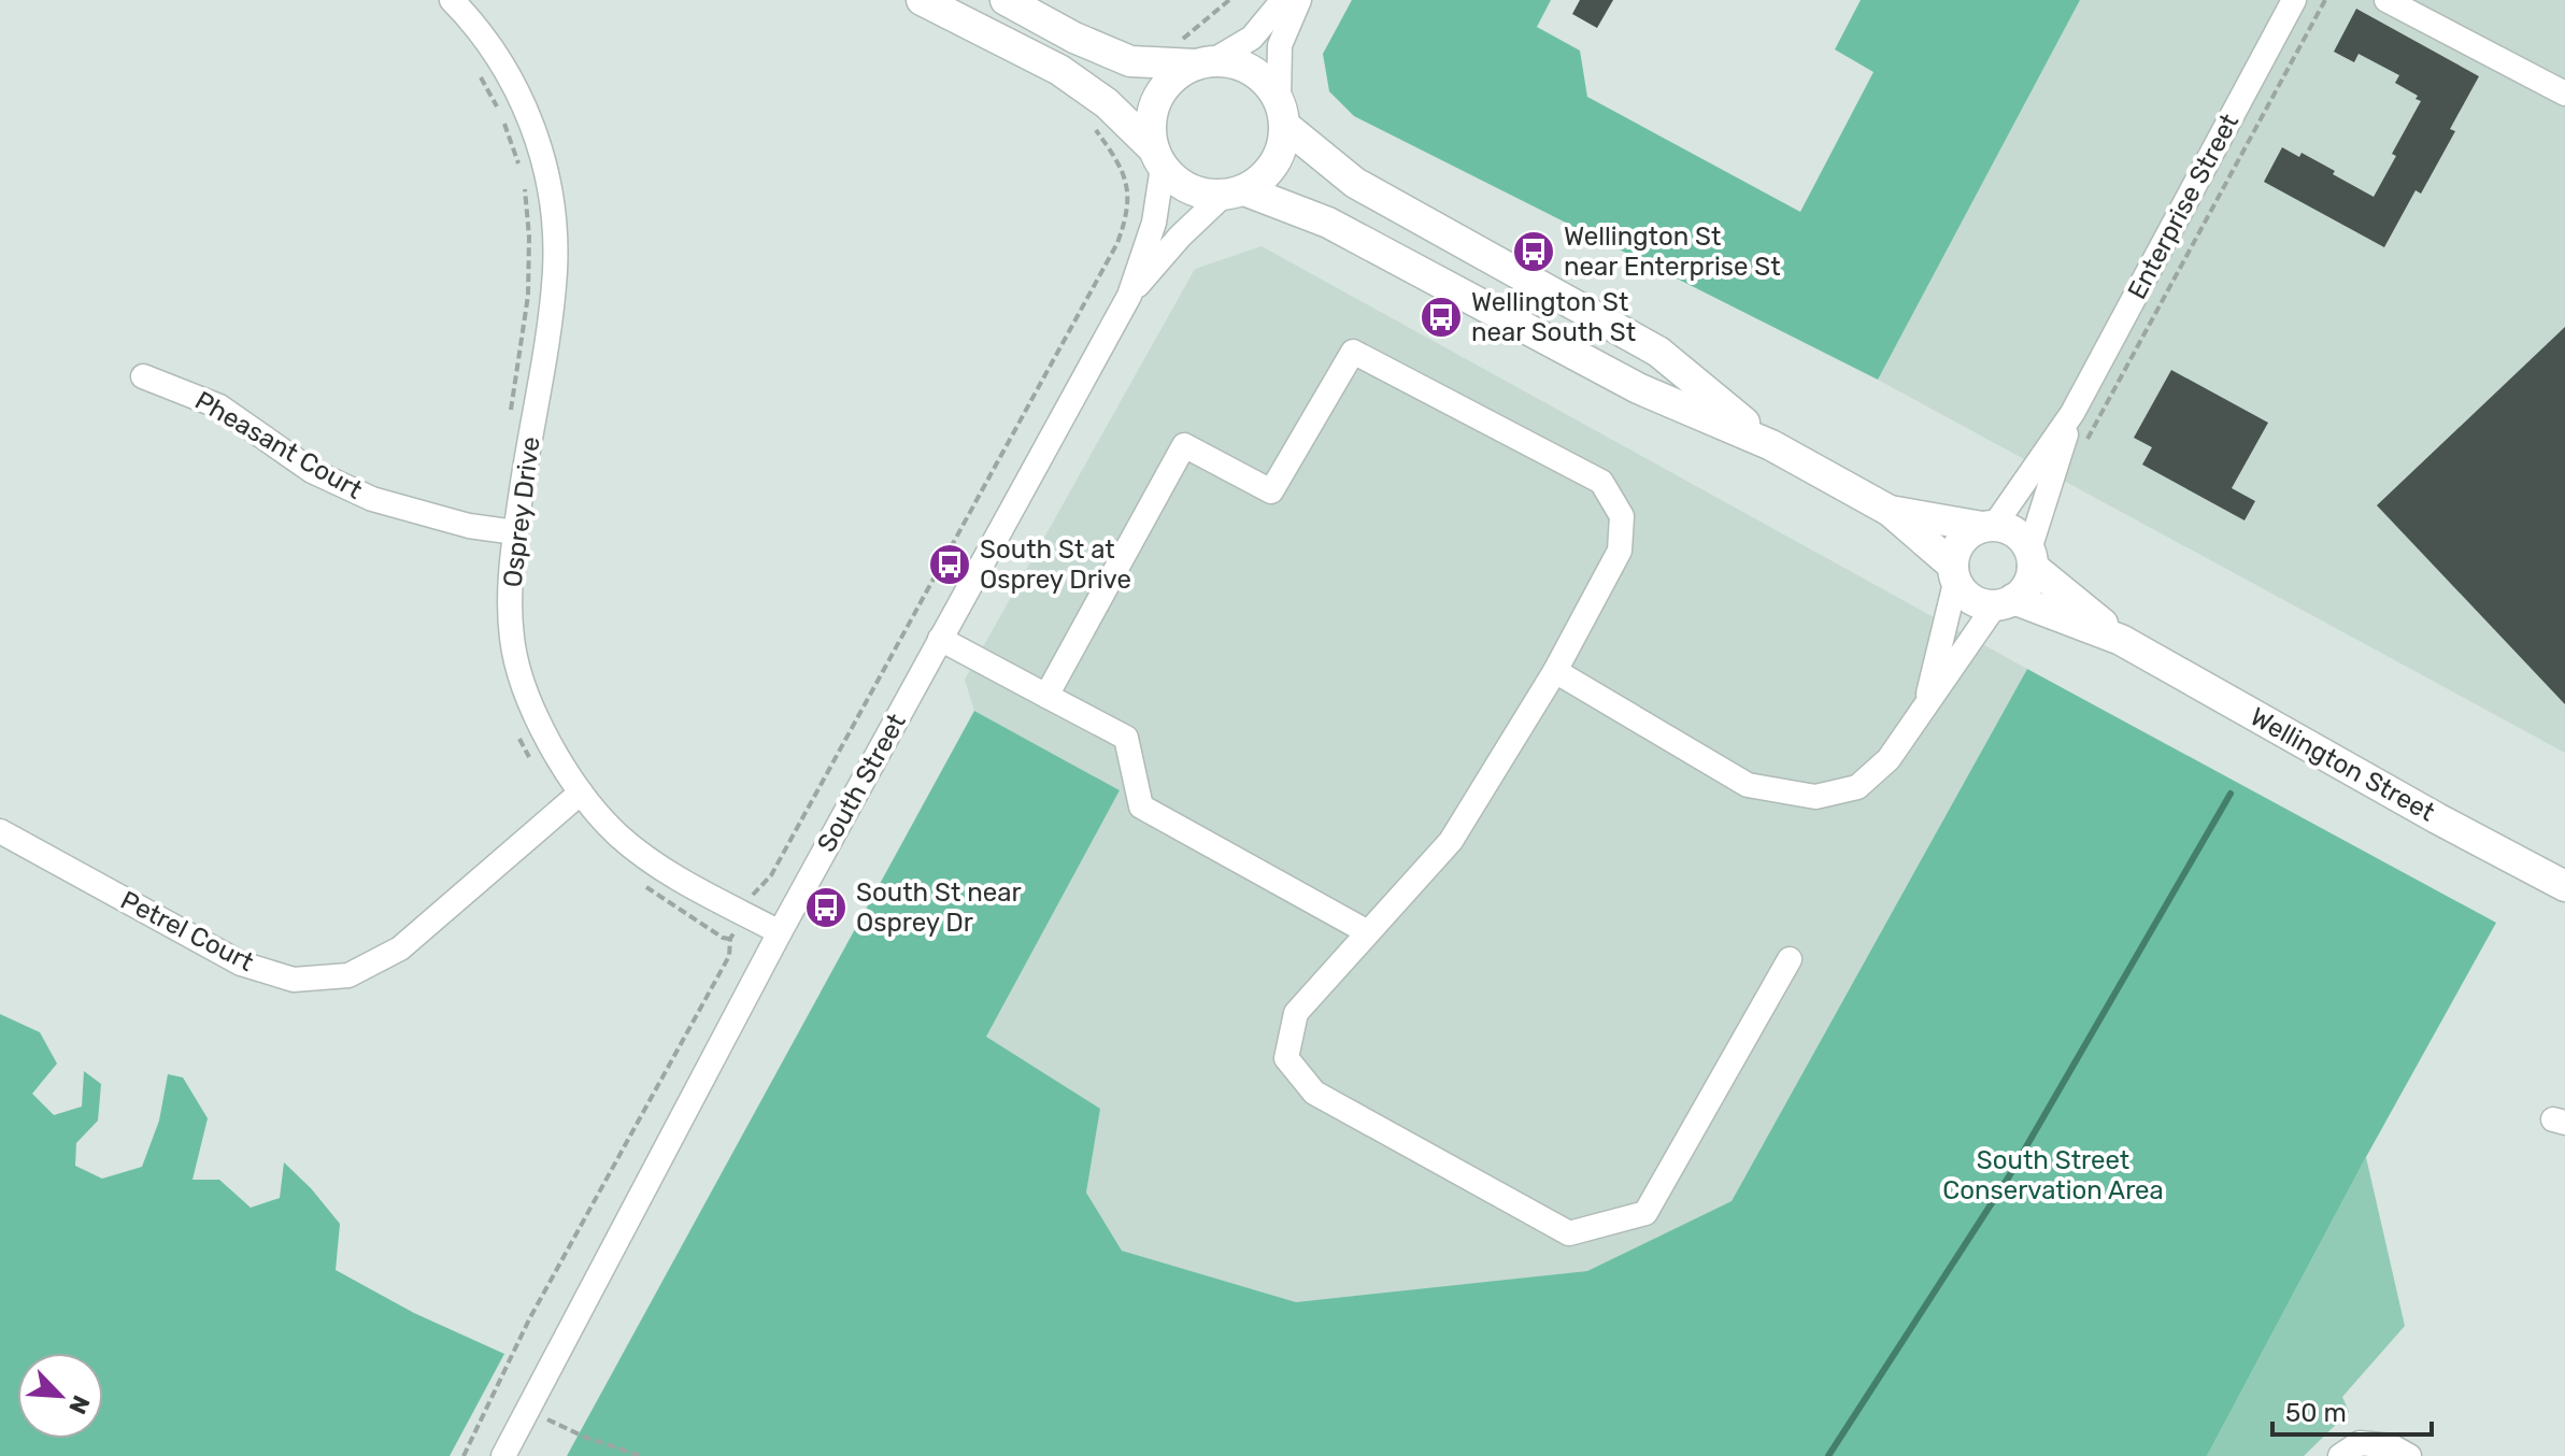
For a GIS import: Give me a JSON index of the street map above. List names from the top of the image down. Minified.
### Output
{"streets":{"main road":["Wellington Street"],"street":["Enterprise Street","Pheasant Court","Osprey Drive","South Street","Petrel Court"]},"crossings":[["Enterprise Street","Wellington Street"],["Pheasant Court","Osprey Drive"],["Osprey Drive","South Street"],["Osprey Drive","Petrel Court"]],"parks":["South Street Conservation Area"],"places":{"bus stop":["Wellington St near Enterprise St","Wellington St near South St","South St at Osprey Drive","South St near Osprey Dr"]},"scale_bar":"50 m","north":"bottom right"}
